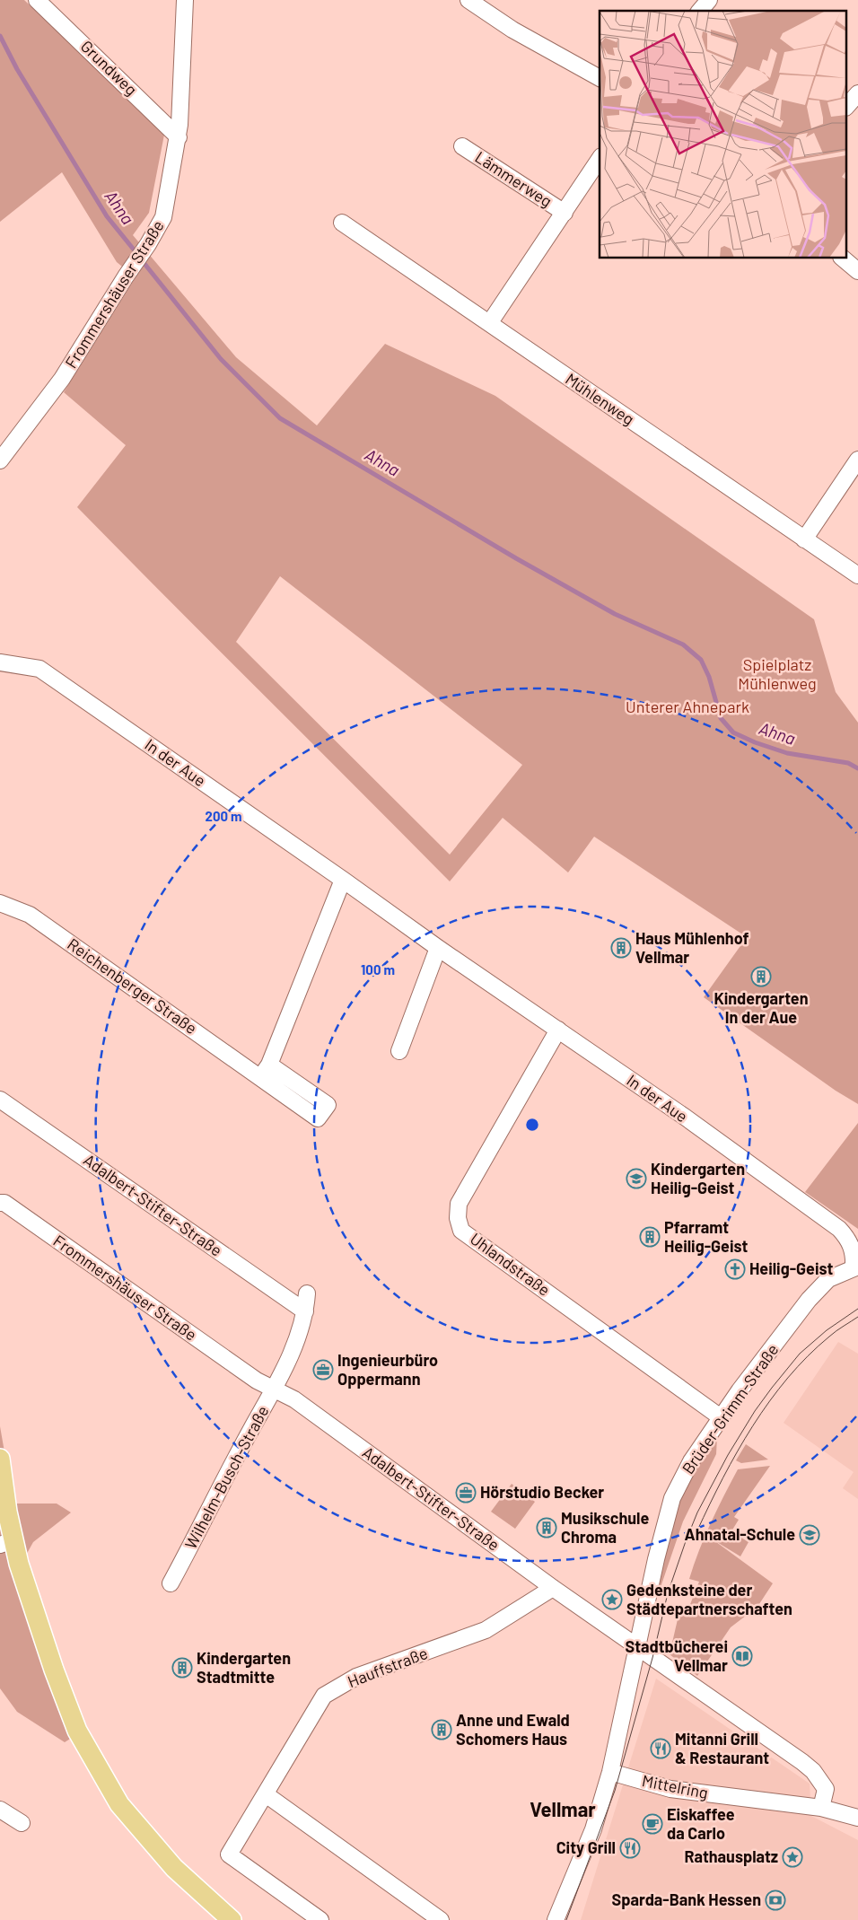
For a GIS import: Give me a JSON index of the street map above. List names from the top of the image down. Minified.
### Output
{"streets":{"street":["Grundweg","Lämmerweg","Frommershäuser Straße","Mühlenweg","In der Aue","Reichenberger Straße","Adalbert-Stifter-Straße","Uhlandstraße","Brüder-Grimm-Straße","Wilhelm-Busch-Straße","Hauffstraße","Mittelring"]},"crossings":[["Grundweg","Frommershäuser Straße"],["Frommershäuser Straße","Wilhelm-Busch-Straße"],["In der Aue","Reichenberger Straße"],["In der Aue","Uhlandstraße"],["In der Aue","Brüder-Grimm-Straße"],["Adalbert-Stifter-Straße","Brüder-Grimm-Straße"],["Adalbert-Stifter-Straße","Wilhelm-Busch-Straße"],["Adalbert-Stifter-Straße","Hauffstraße"],["Adalbert-Stifter-Straße","Mittelring"],["Uhlandstraße","Brüder-Grimm-Straße"],["Brüder-Grimm-Straße","Mittelring"]],"districts":["Vellmar"],"water":["Ahna"],"parks":["Spielplatz Mühlenweg","Unterer Ahnepark"],"places":{"building":["Haus Mühlenhof Vellmar","Kindergarten In der Aue","Pfarramt Heilig-Geist","Musikschule Chroma","Kindergarten Stadtmitte","Anne und Ewald Schomers Haus"],"school or university":["Kindergarten Heilig-Geist","Ahnatal-Schule"],"church":["Heilig-Geist"],"office":["Ingenieurbüro Oppermann","Hörstudio Becker"],"place":["Gedenksteine der Städtepartnerschaften","Rathausplatz"],"library":["Stadtbücherei Vellmar"],"restaurant":["Mitanni Grill & Restaurant","City Grill"],"cafe":["Eiskaffee da Carlo"],"bank":["Sparda-Bank Hessen"]},"rings":["200 m","100 m"]}
